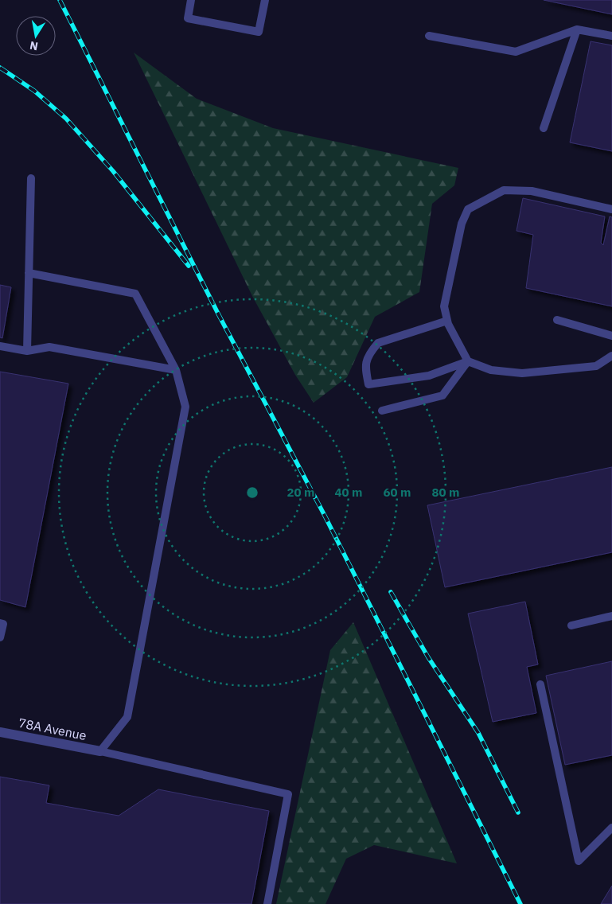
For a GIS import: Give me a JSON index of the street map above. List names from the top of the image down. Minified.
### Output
{"streets":{"street":["78A Avenue"]},"north":"bottom","rings":["20 m","40 m","60 m","80 m"]}
